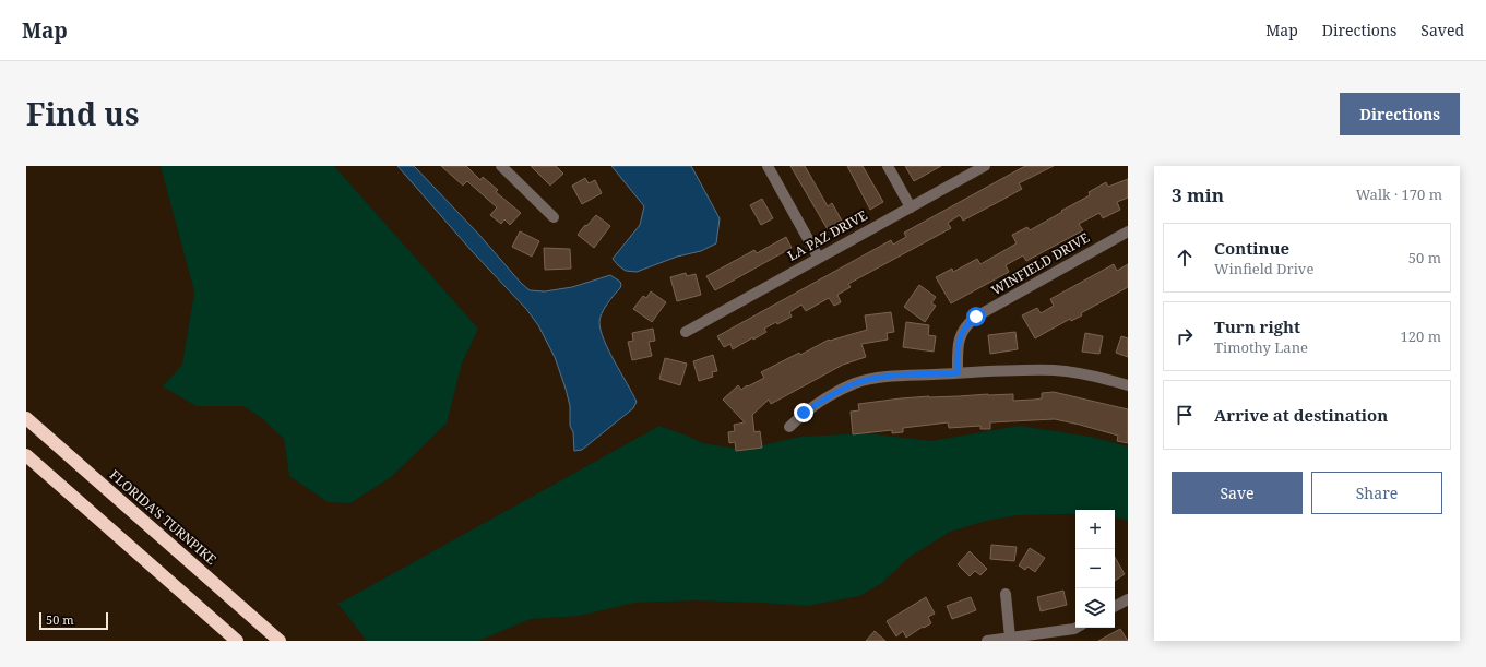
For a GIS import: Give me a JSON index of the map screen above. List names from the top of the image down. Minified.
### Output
{"streets":{"highway":["FLORIDA'S TURNPIKE"],"street":["LA PAZ DRIVE","WINFIELD DRIVE"]},"scale_bar":"50 m","page":{"header":"Map","nav":["Map","Directions","Saved"],"title":"Find us","buttons":["Directions",["Save","Share"]],"heading":["3 min","Walk · 170 m"],"list":[["Continue","Winfield Drive","50 m"],["Turn right","Timothy Lane","120 m"],"Arrive at destination"],"map_buttons":["+","−"],"scale":"50 m"}}
